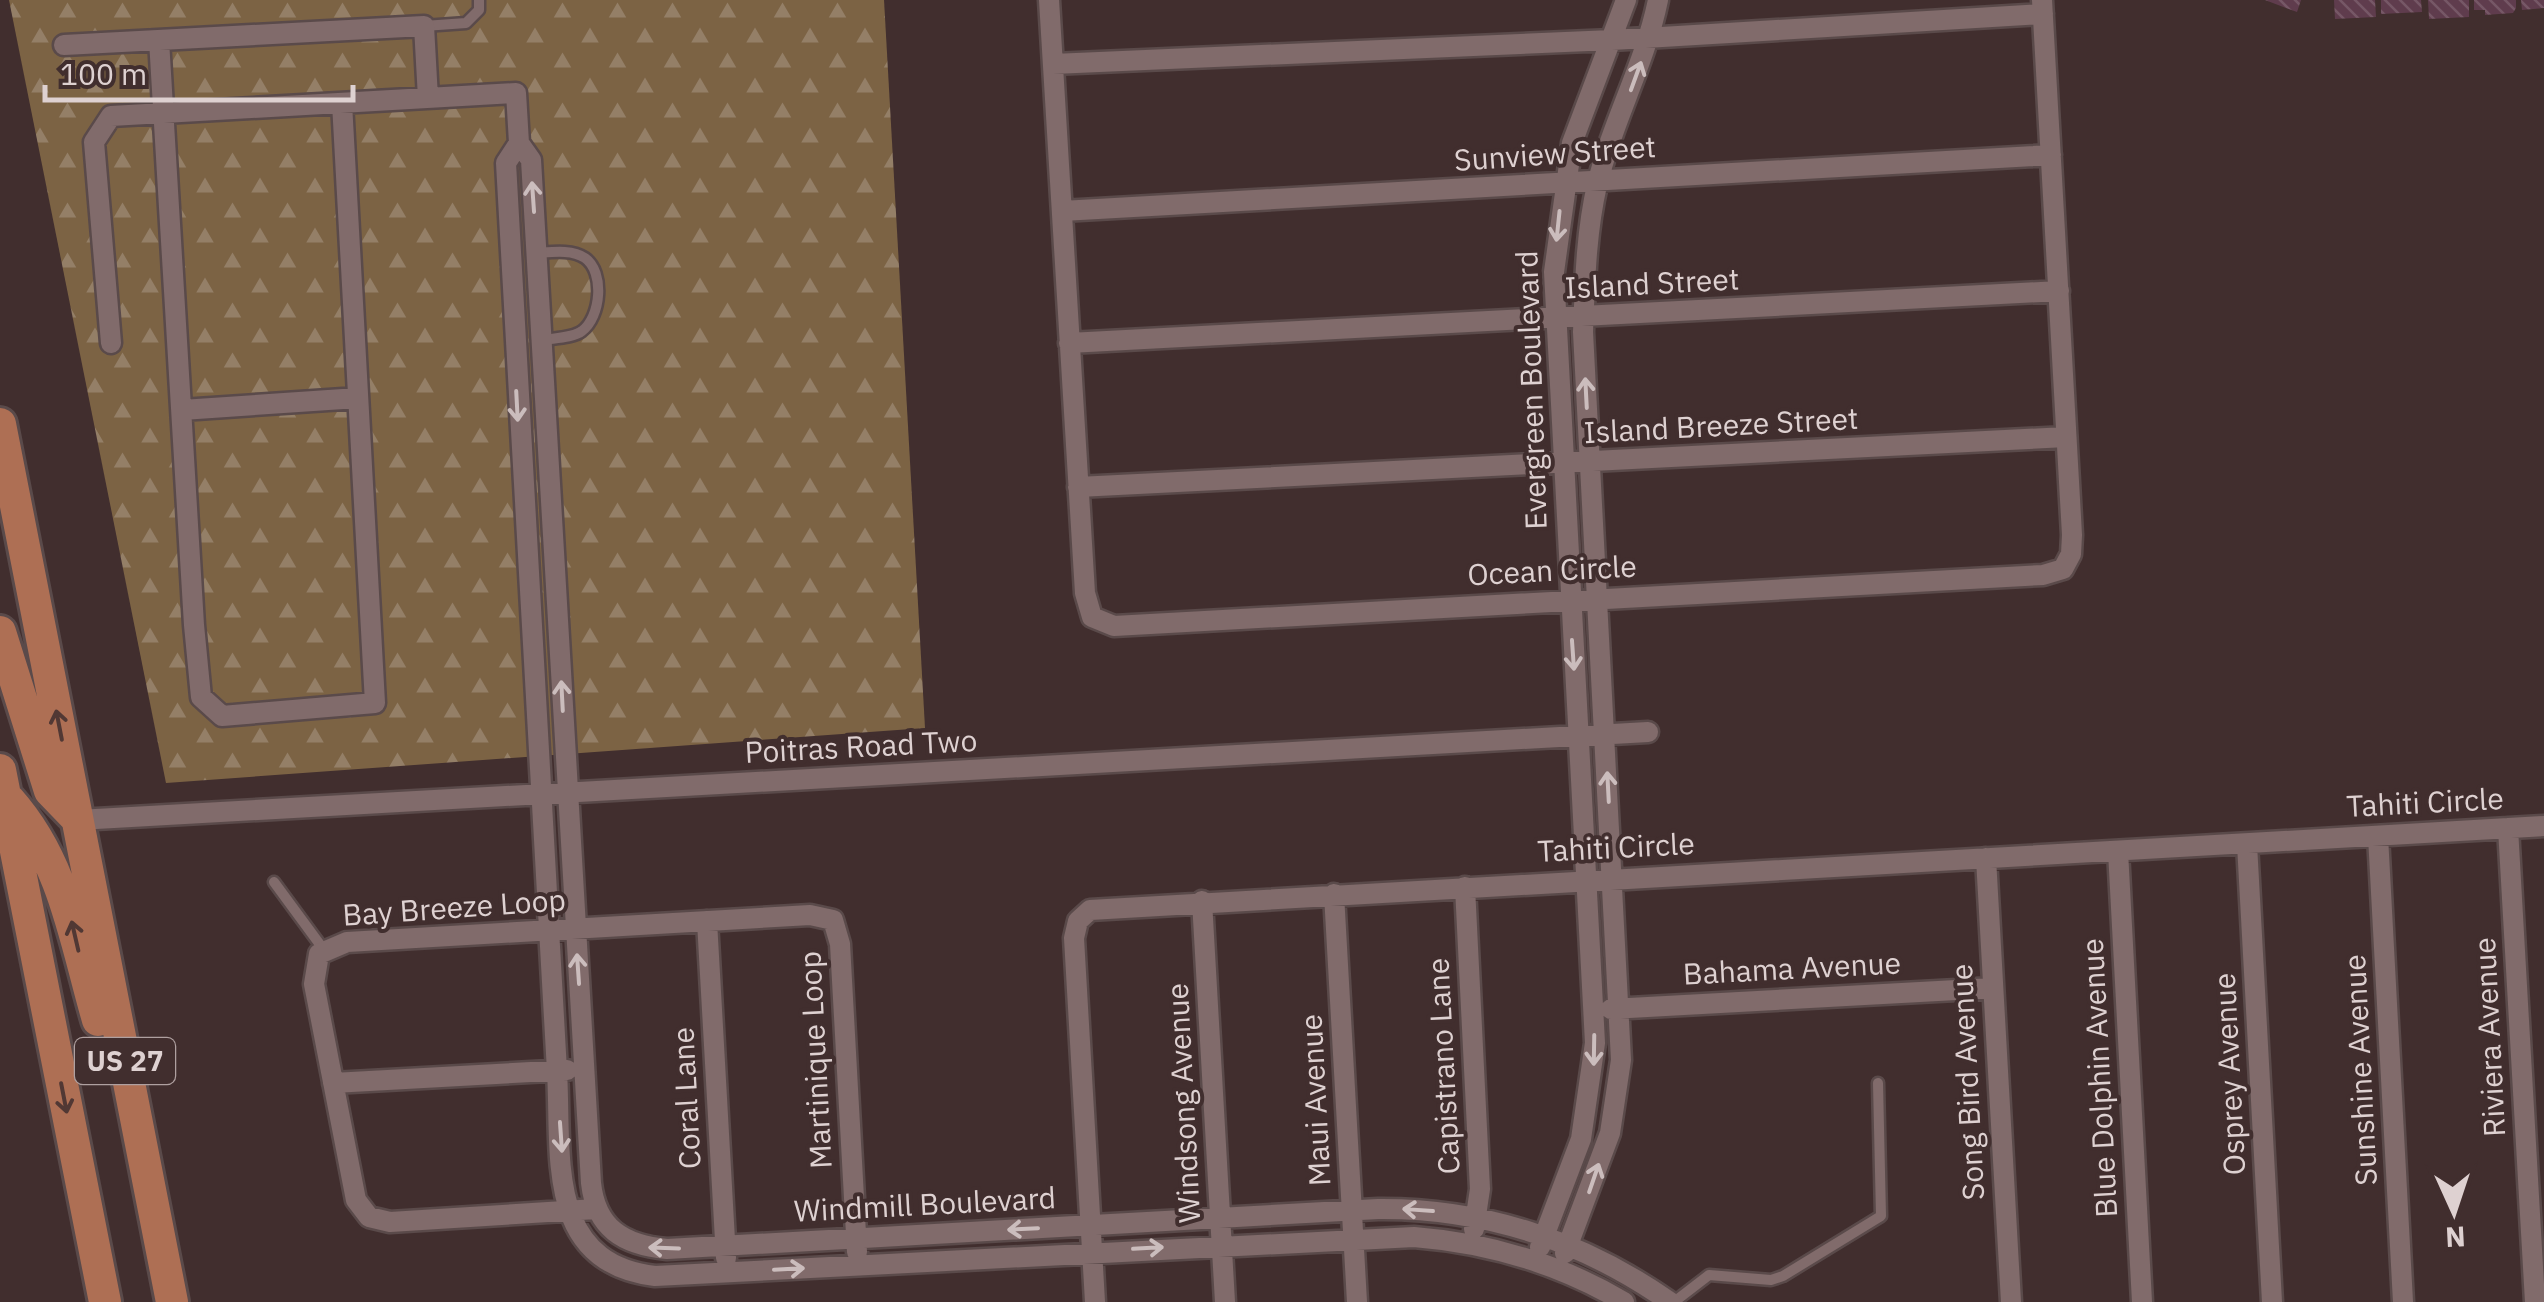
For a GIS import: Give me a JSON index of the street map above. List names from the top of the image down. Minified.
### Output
{"streets":{"highway":["US 27"],"street":["Sunview Street","Island Street","Evergreen Boulevard","Island Breeze Street","Ocean Circle","Poitras Road Two","Tahiti Circle","Bay Breeze Loop","Bahama Avenue","Riviera Avenue","Martinique Loop","Capistrano Lane","Sunshine Avenue","Osprey Avenue","Blue Dolphin Avenue","Song Bird Avenue","Coral Lane","Maui Avenue","Windsong Avenue","Windmill Boulevard"]},"crossings":[["Sunview Street","Evergreen Boulevard"],["Sunview Street","Ocean Circle"],["Island Street","Evergreen Boulevard"],["Island Street","Ocean Circle"],["Evergreen Boulevard","Island Breeze Street"],["Evergreen Boulevard","Ocean Circle"],["Evergreen Boulevard","Poitras Road Two"],["Evergreen Boulevard","Tahiti Circle"],["Evergreen Boulevard","Bahama Avenue"],["Evergreen Boulevard","Windmill Boulevard"],["Island Breeze Street","Ocean Circle"],["Poitras Road Two","US 27"],["Tahiti Circle","Riviera Avenue"],["Tahiti Circle","Capistrano Lane"],["Tahiti Circle","Sunshine Avenue"],["Tahiti Circle","Osprey Avenue"],["Tahiti Circle","Blue Dolphin Avenue"],["Tahiti Circle","Song Bird Avenue"],["Tahiti Circle","Maui Avenue"],["Tahiti Circle","Windsong Avenue"],["Tahiti Circle","Windmill Boulevard"],["Bay Breeze Loop","Martinique Loop"],["Bay Breeze Loop","Coral Lane"],["Bay Breeze Loop","Windmill Boulevard"],["Bahama Avenue","Song Bird Avenue"],["Martinique Loop","Coral Lane"],["Martinique Loop","Windmill Boulevard"],["Capistrano Lane","Windmill Boulevard"],["Coral Lane","Windmill Boulevard"],["Maui Avenue","Windmill Boulevard"],["Windsong Avenue","Windmill Boulevard"]],"scale_bar":"100 m","north":"bottom"}
